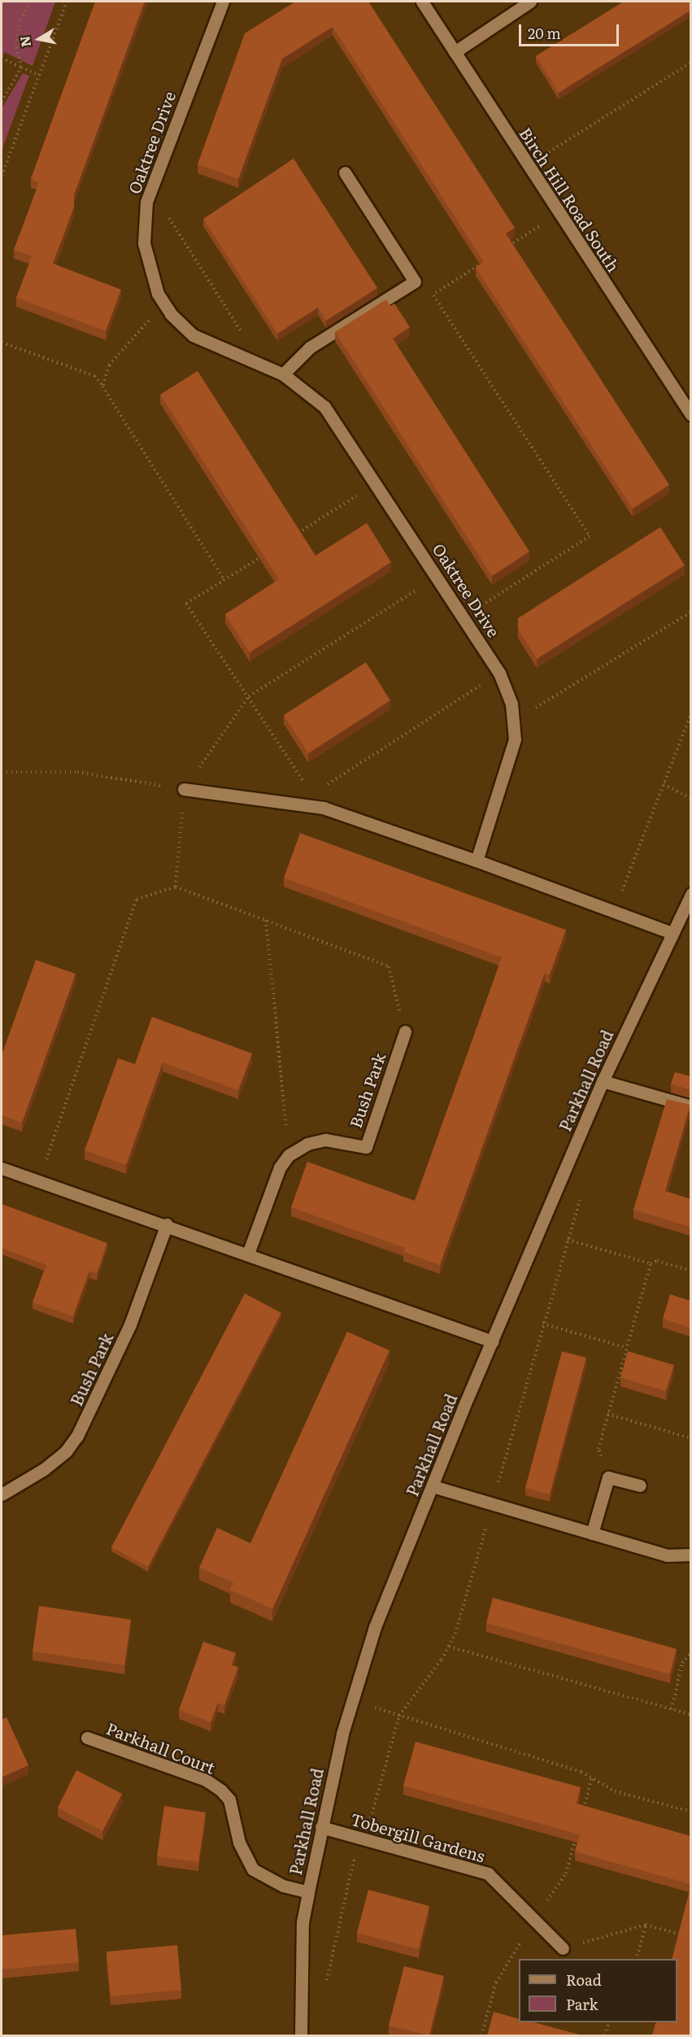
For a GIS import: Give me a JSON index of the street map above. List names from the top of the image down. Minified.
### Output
{"streets":{"street":["Oaktree Drive","Birch Hill Road South","Parkhall Road","Bush Park","Parkhall Court","Tobergill Gardens"]},"crossings":[["Parkhall Road","Parkhall Court"],["Parkhall Road","Tobergill Gardens"]],"legend":["Road","Park"],"scale_bar":"20 m","north":"left"}
